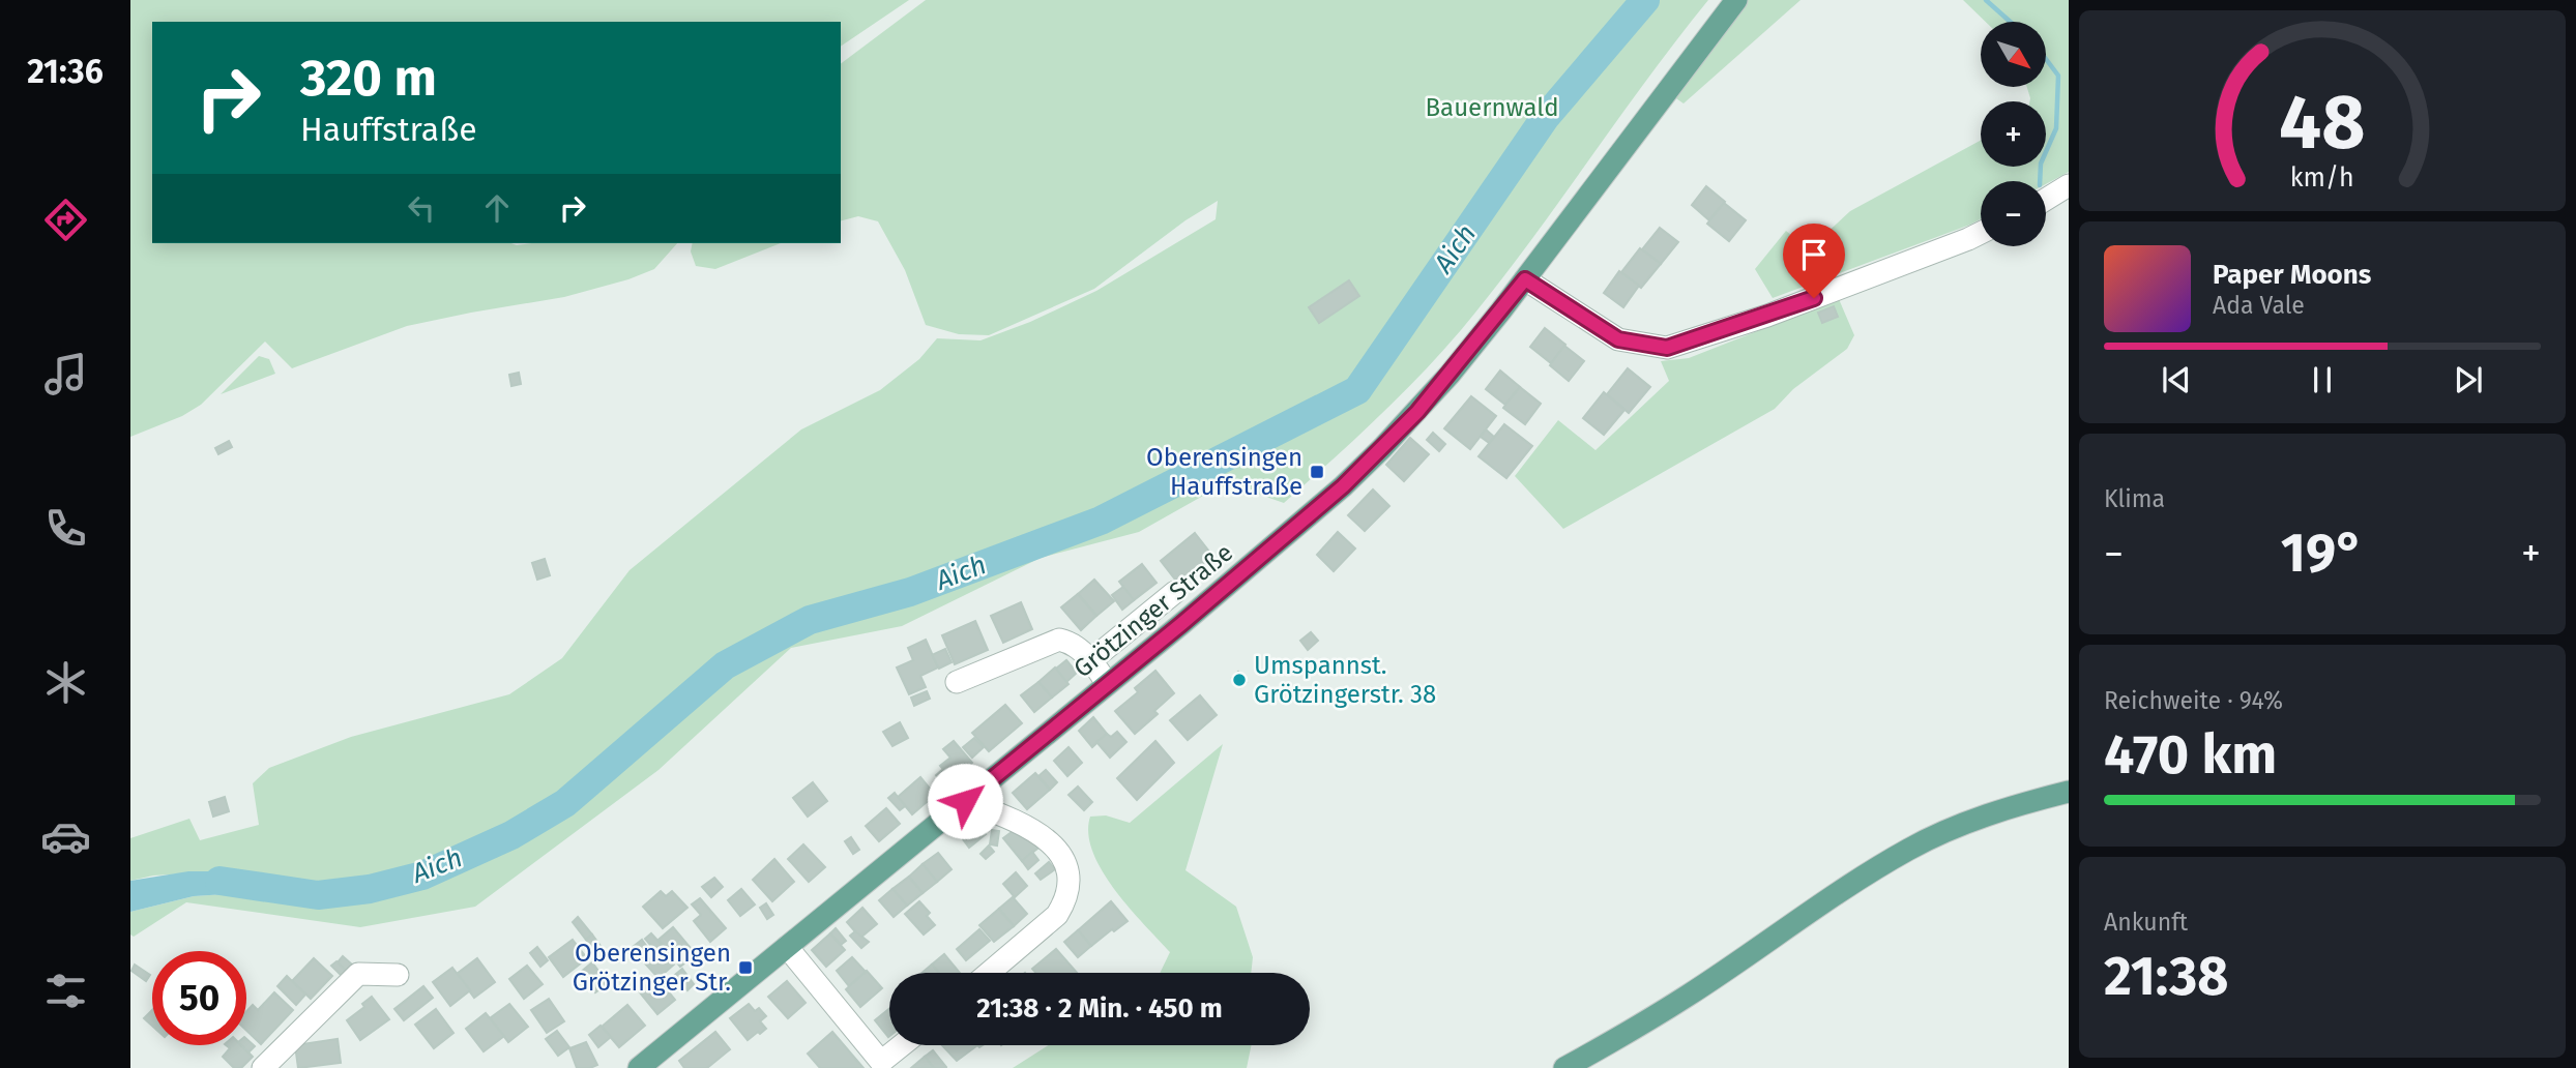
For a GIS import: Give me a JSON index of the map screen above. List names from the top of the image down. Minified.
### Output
{"streets":{"main road":["Grötzinger Straße"]},"water":["Aich"],"parks":["Bauernwald"],"places":{"transit":["Oberensingen Hauffstraße","Oberensingen Grötzinger Str."],"other":["Umspannst. Grötzingerstr. 38"]},"north":"bottom right","page":{"tabs":"21:36","map_buttons":["+","−"],"turn":["320 m","Hauffstraße"],"song":["Paper Moons","Ada Vale"],"tile":["Klima",["Reichweite · 94%","470 km"],["Ankunft","21:38"]],"heat":["−","19°","+"],"limit":"50","trip":"21:38 · 2 Min. · 450 m","gauge":["48","km/h"]}}
